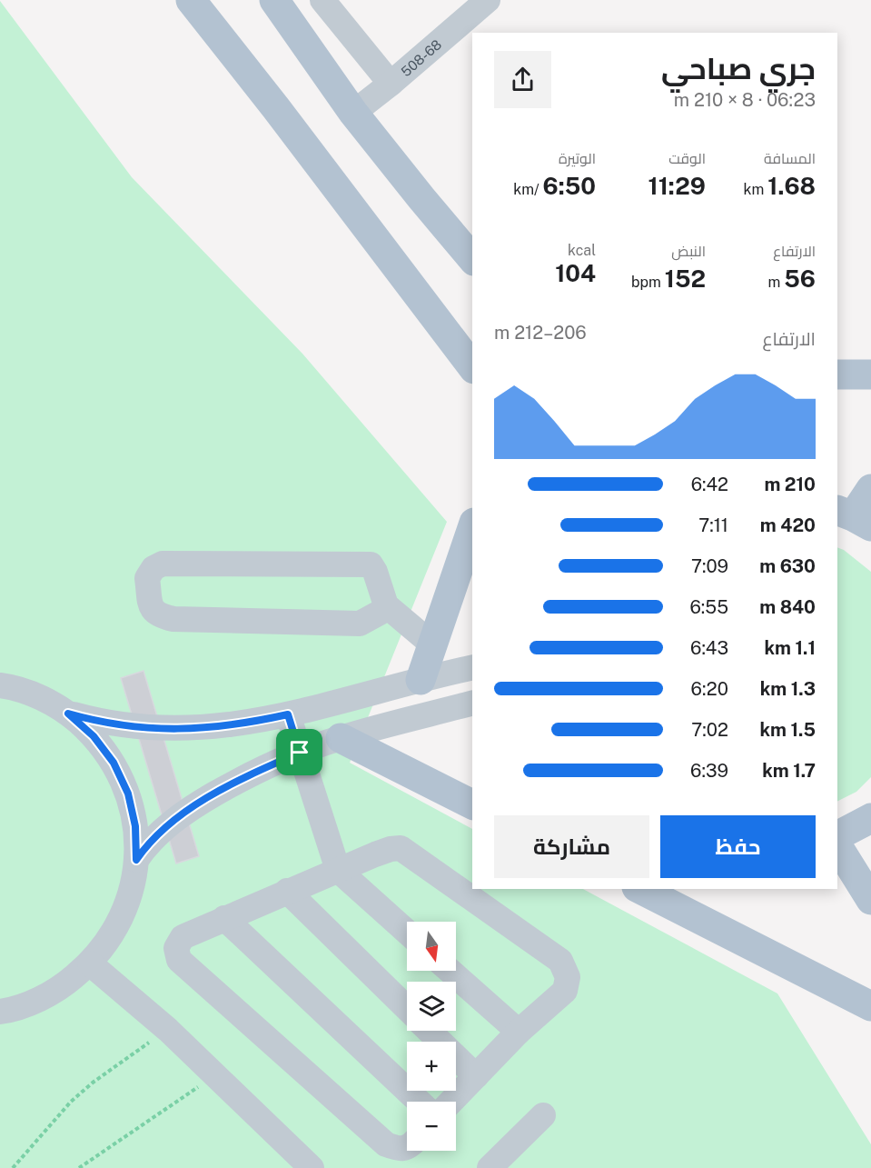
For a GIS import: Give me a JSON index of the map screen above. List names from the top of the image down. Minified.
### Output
{"streets":{"street":["508-68"]},"north":"bottom","page":{"heading":["جري صباحي","06:23 · 8 × 210 m"],"stats":[["المسافة","1.68 km"],["الوقت","11:29"],["الوتيرة","6:50 /km"],["الارتفاع","56 m"],["النبض","152 bpm"],["kcal","104"]],"chart":["الارتفاع","206–212 m"],"list":[{"name":"210 m","note":"6:42"},{"name":"420 m","note":"7:11"},{"name":"630 m","note":"7:09"},{"name":"840 m","note":"6:55"},{"name":"1.1 km","note":"6:43"},{"name":"1.3 km","note":"6:20"},{"name":"1.5 km","note":"7:02"},{"name":"1.7 km","note":"6:39"}],"buttons":["حفظ","مشاركة"],"map_buttons":["+","−"]}}
